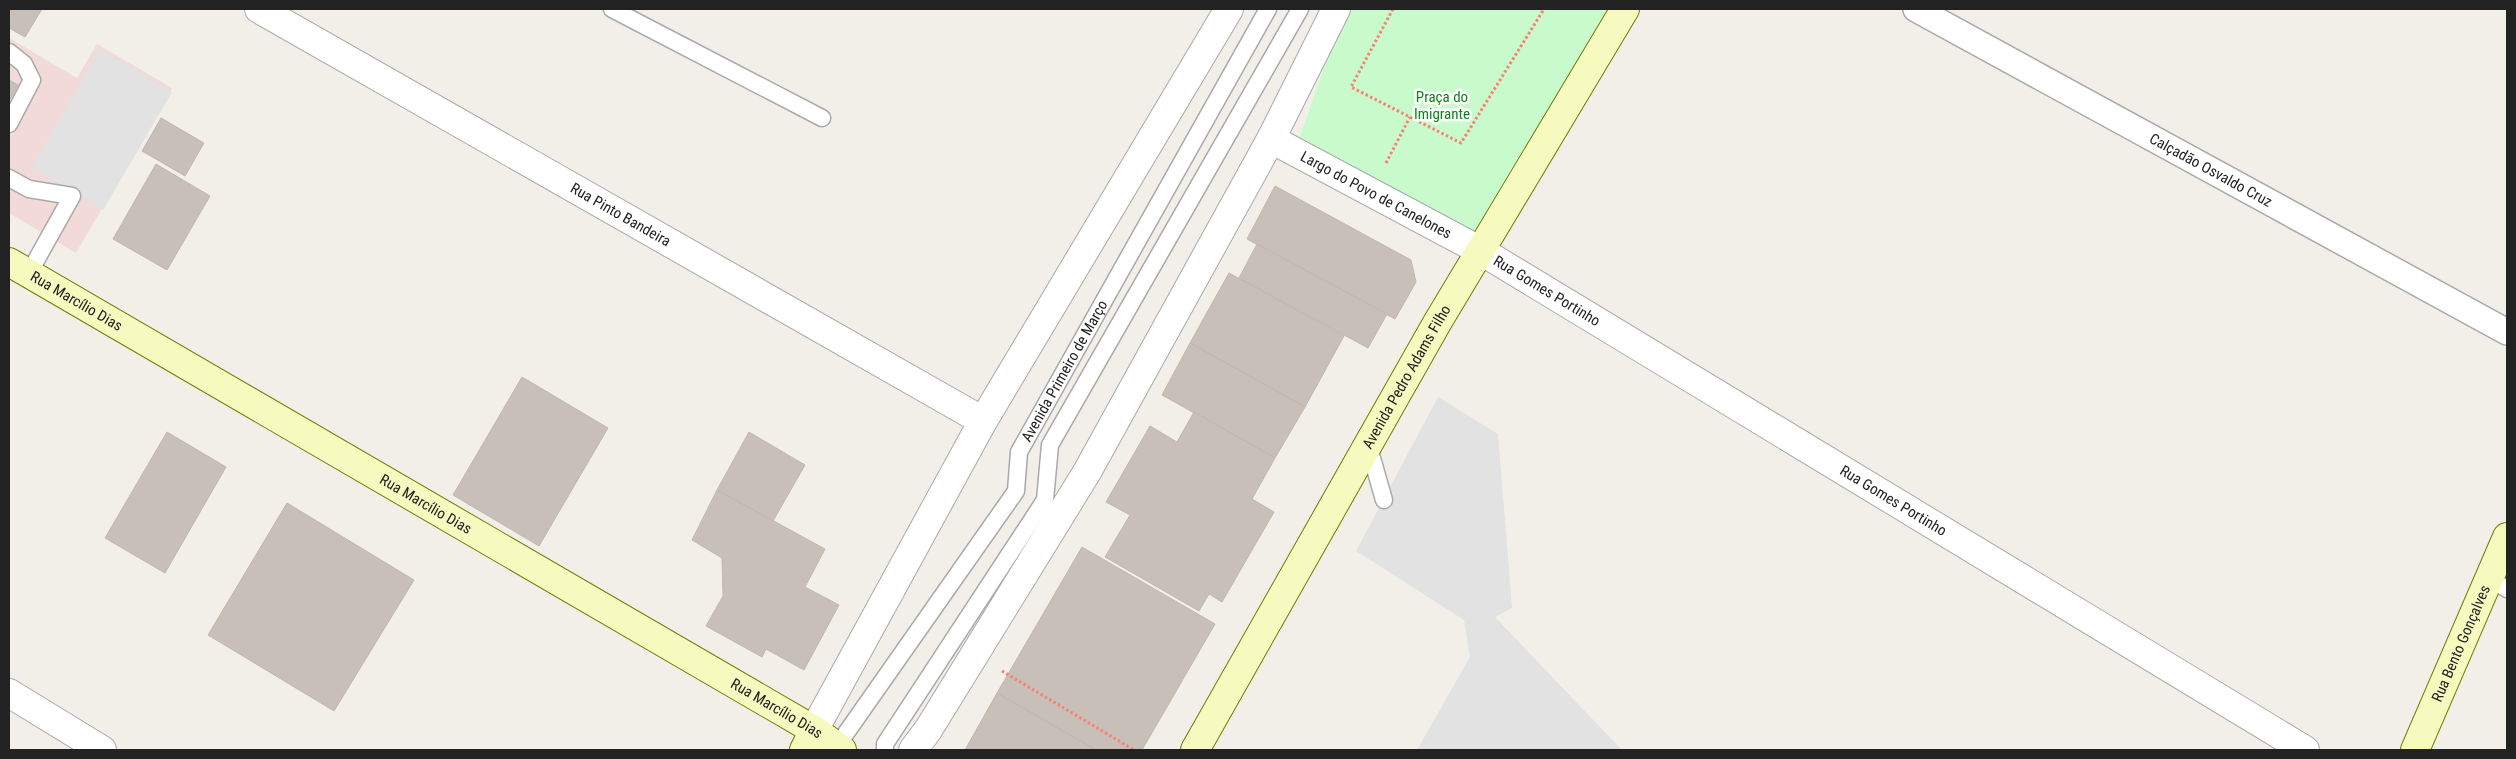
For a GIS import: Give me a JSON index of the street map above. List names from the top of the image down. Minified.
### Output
{"streets":{"main road":["Rua Marcílio Dias","Avenida Pedro Adams Filho","Rua Bento Gonçalves"],"street":["Calçadão Osvaldo Cruz","Largo do Povo de Canelones","Rua Pinto Bandeira","Rua Gomes Portinho"],"lane":["Avenida Primeiro de Março"]},"crossings":[["Largo do Povo de Canelones","Rua Gomes Portinho"],["Largo do Povo de Canelones","Avenida Pedro Adams Filho"],["Rua Gomes Portinho","Avenida Pedro Adams Filho"],["Rua Marcílio Dias","Avenida Primeiro de Março"]],"parks":["Praça do Imigrante"]}
